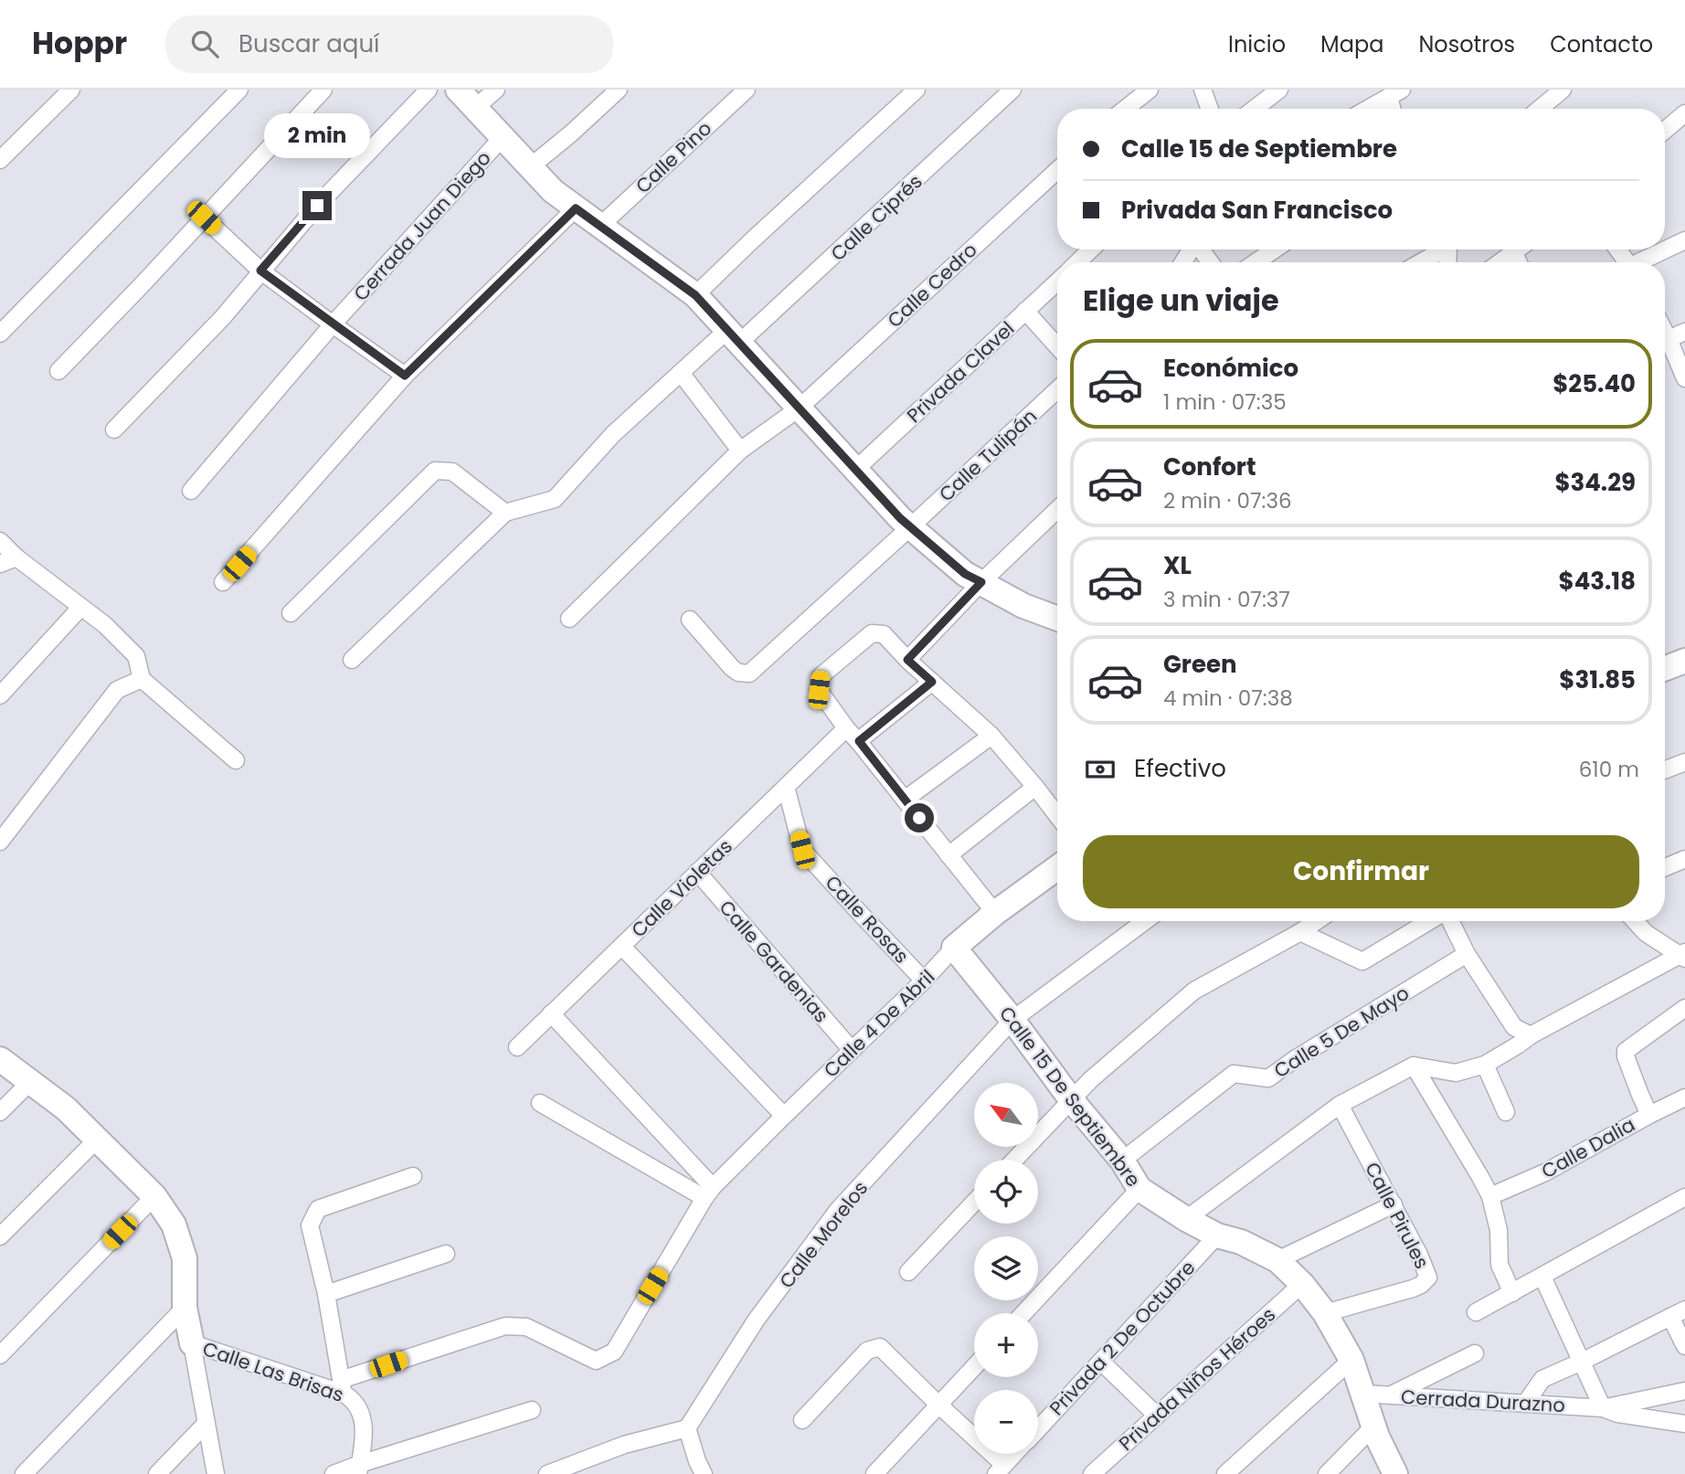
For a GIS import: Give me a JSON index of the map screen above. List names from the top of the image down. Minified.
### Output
{"streets":{"main road":["Calle 4 De Abril","Calle 15 De Septiembre"],"street":["Calle Pino","Calle Ciprés","Cerrada Juan Diego","Calle Cedro","Privada Clavel","Calle Tulipán","Calle Violetas","Calle Rosas","Calle Gardenias","Calle 5 De Mayo","Calle Dalia","Calle Pirules","Calle Morelos","Privada 2 De Octubre","Calle Las Brisas","Privada Niños Héroes","Cerrada Durazno"]},"crossings":[["Calle Violetas","Calle Rosas"],["Calle Violetas","Calle Gardenias"],["Calle Rosas","Calle 4 De Abril"],["Calle Gardenias","Calle 4 De Abril"],["Calle 4 De Abril","Calle 15 De Septiembre"],["Calle 4 De Abril","Calle Las Brisas"],["Calle 5 De Mayo","Calle 15 De Septiembre"],["Calle 15 De Septiembre","Calle Pirules"],["Calle 15 De Septiembre","Calle Morelos"],["Calle 15 De Septiembre","Privada 2 De Octubre"],["Calle 15 De Septiembre","Privada Niños Héroes"]],"north":"top left","page":{"header":"Hoppr","search":"Buscar aquí","nav":["Inicio","Mapa","Nosotros","Contacto"],"banner":["Calle 15 de Septiembre","Privada San Francisco"],"bubble":"2 min","heading":"Elige un viaje","list":[{"name":"Económico","note":"1 min · 07:35","value":"$25.40"},{"name":"Confort","note":"2 min · 07:36","value":"$34.29"},{"name":"XL","note":"3 min · 07:37","value":"$43.18"},{"name":"Green","note":"4 min · 07:38","value":"$31.85"}],"pay":["Efectivo","610 m"],"buttons":"Confirmar","map_buttons":["+","−"]}}
